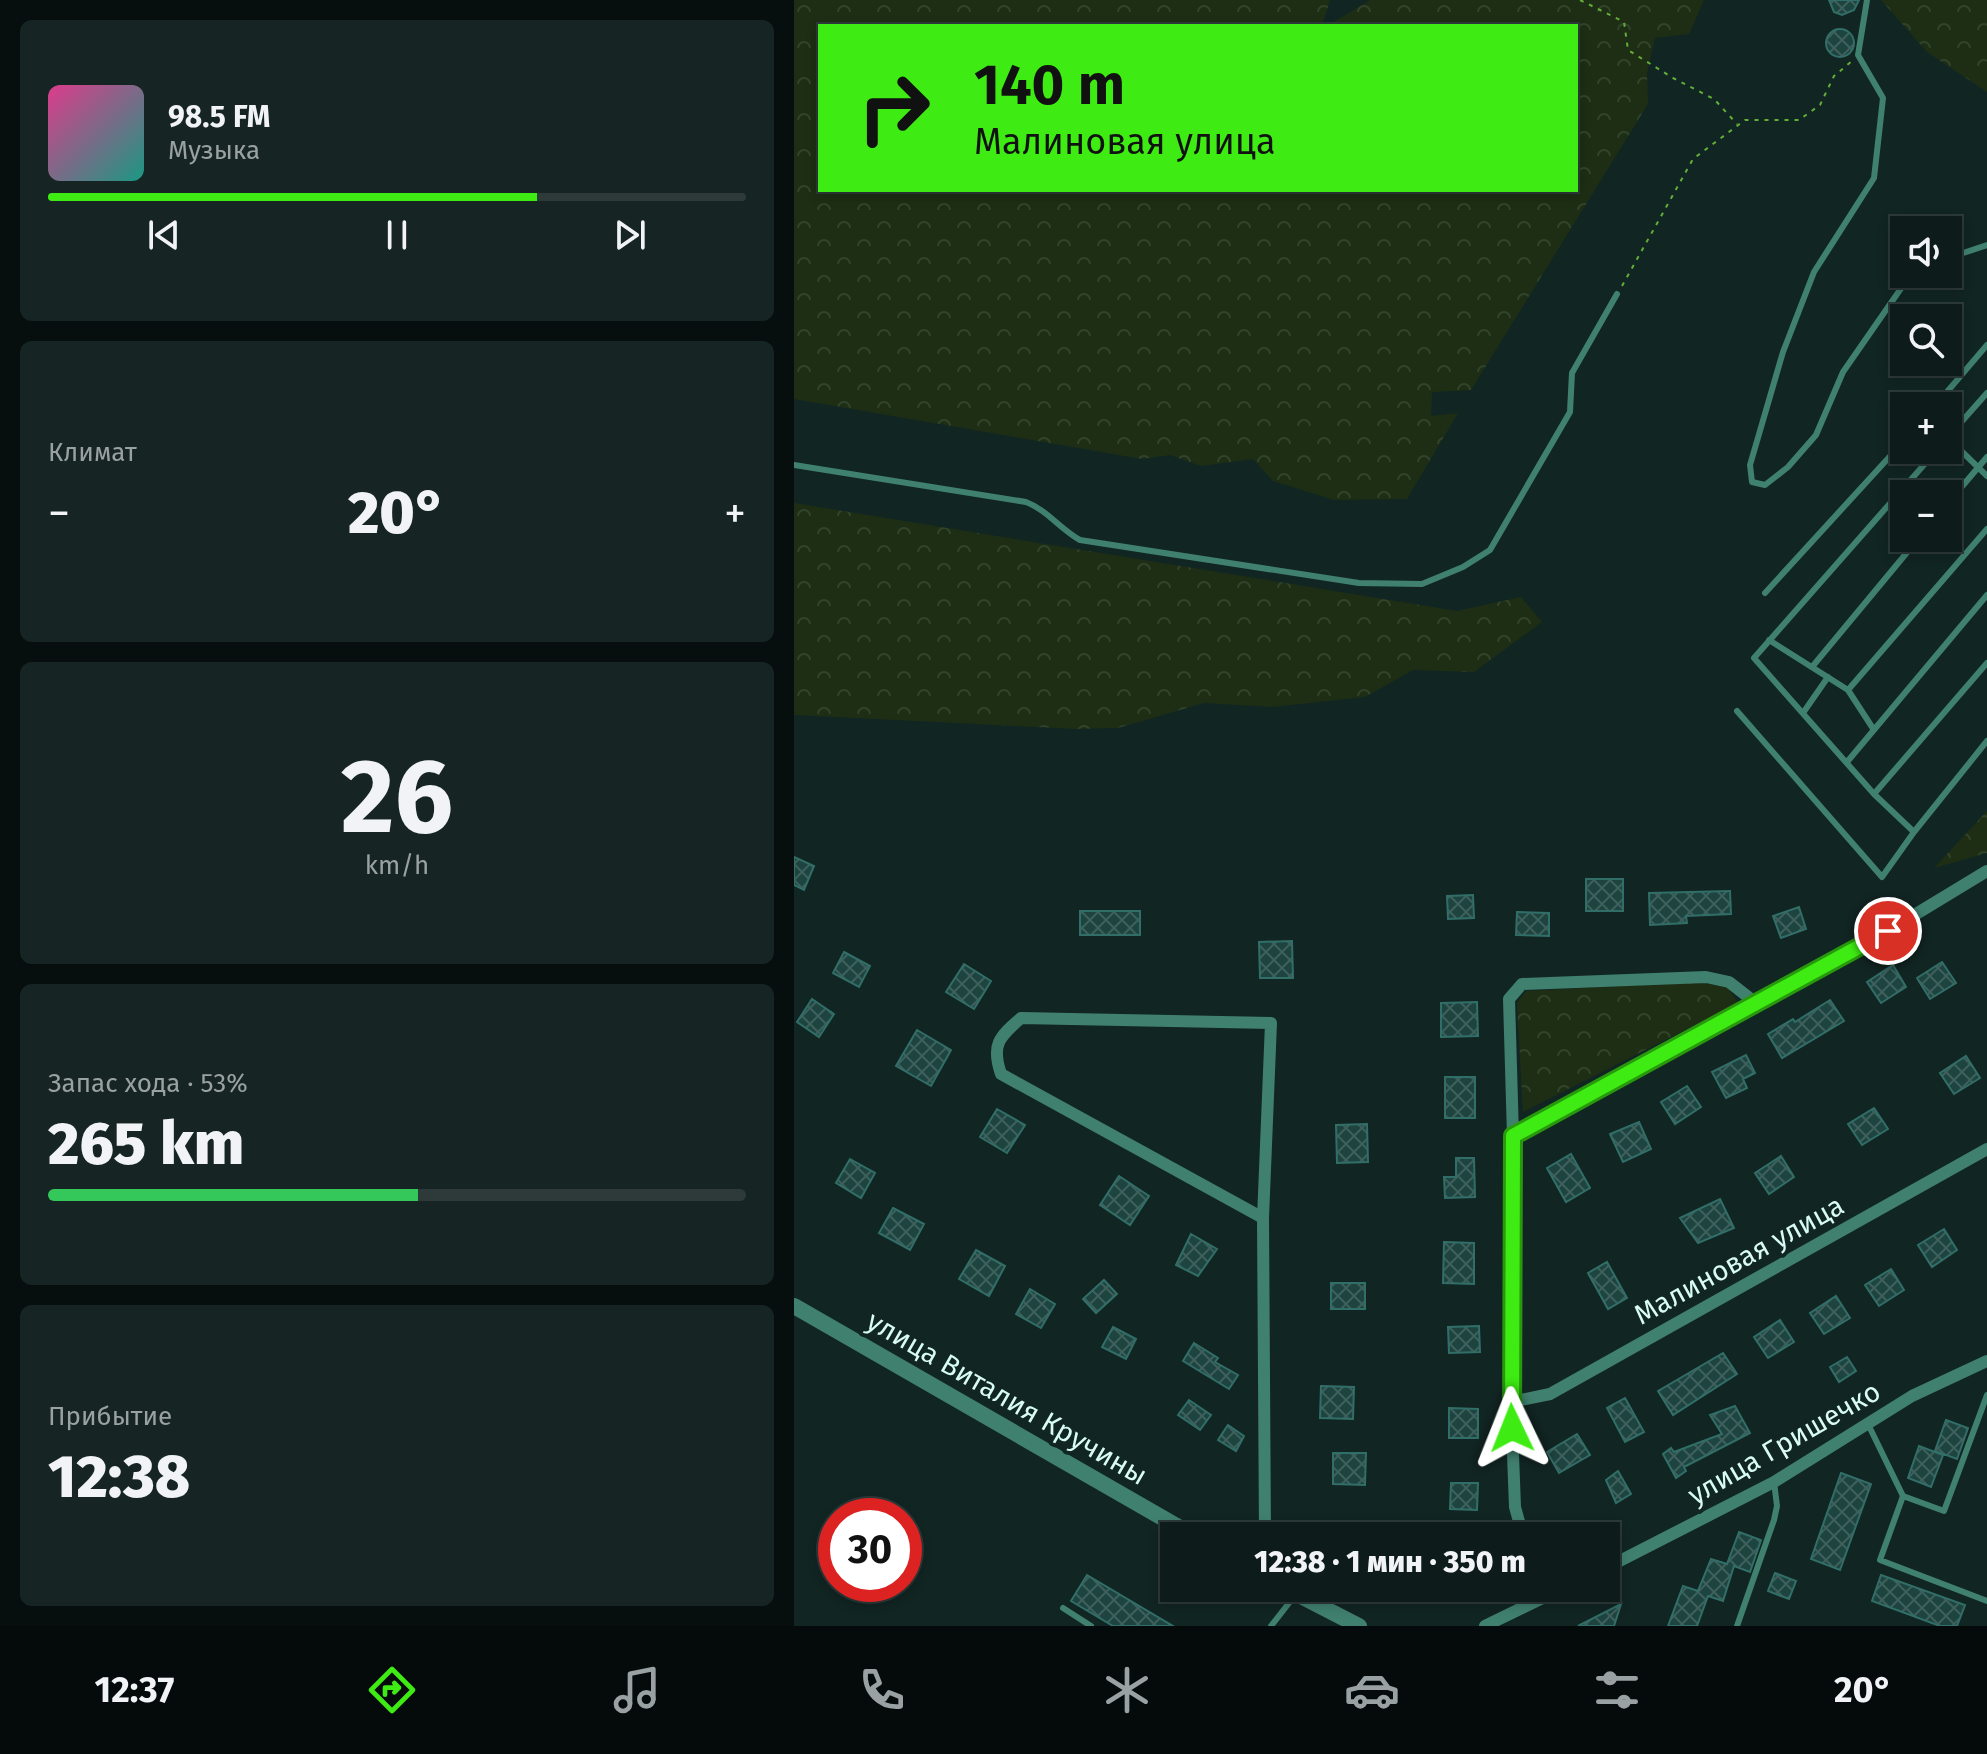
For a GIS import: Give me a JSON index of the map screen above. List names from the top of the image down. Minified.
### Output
{"streets":{"street":["Малиновая улица","улица Виталия Кручины","улица Гришечко"]},"page":{"turn":["140 m","Малиновая улица"],"song":["98.5 FM","Музыка"],"map_buttons":["+","−"],"tile":["Климат",["26","km/h"],["Запас хода · 53%","265 km"],["Прибытие","12:38"]],"heat":["−","20°","+"],"limit":"30","trip":"12:38 · 1 мин · 350 m","tabs":["12:37","20°"]}}
